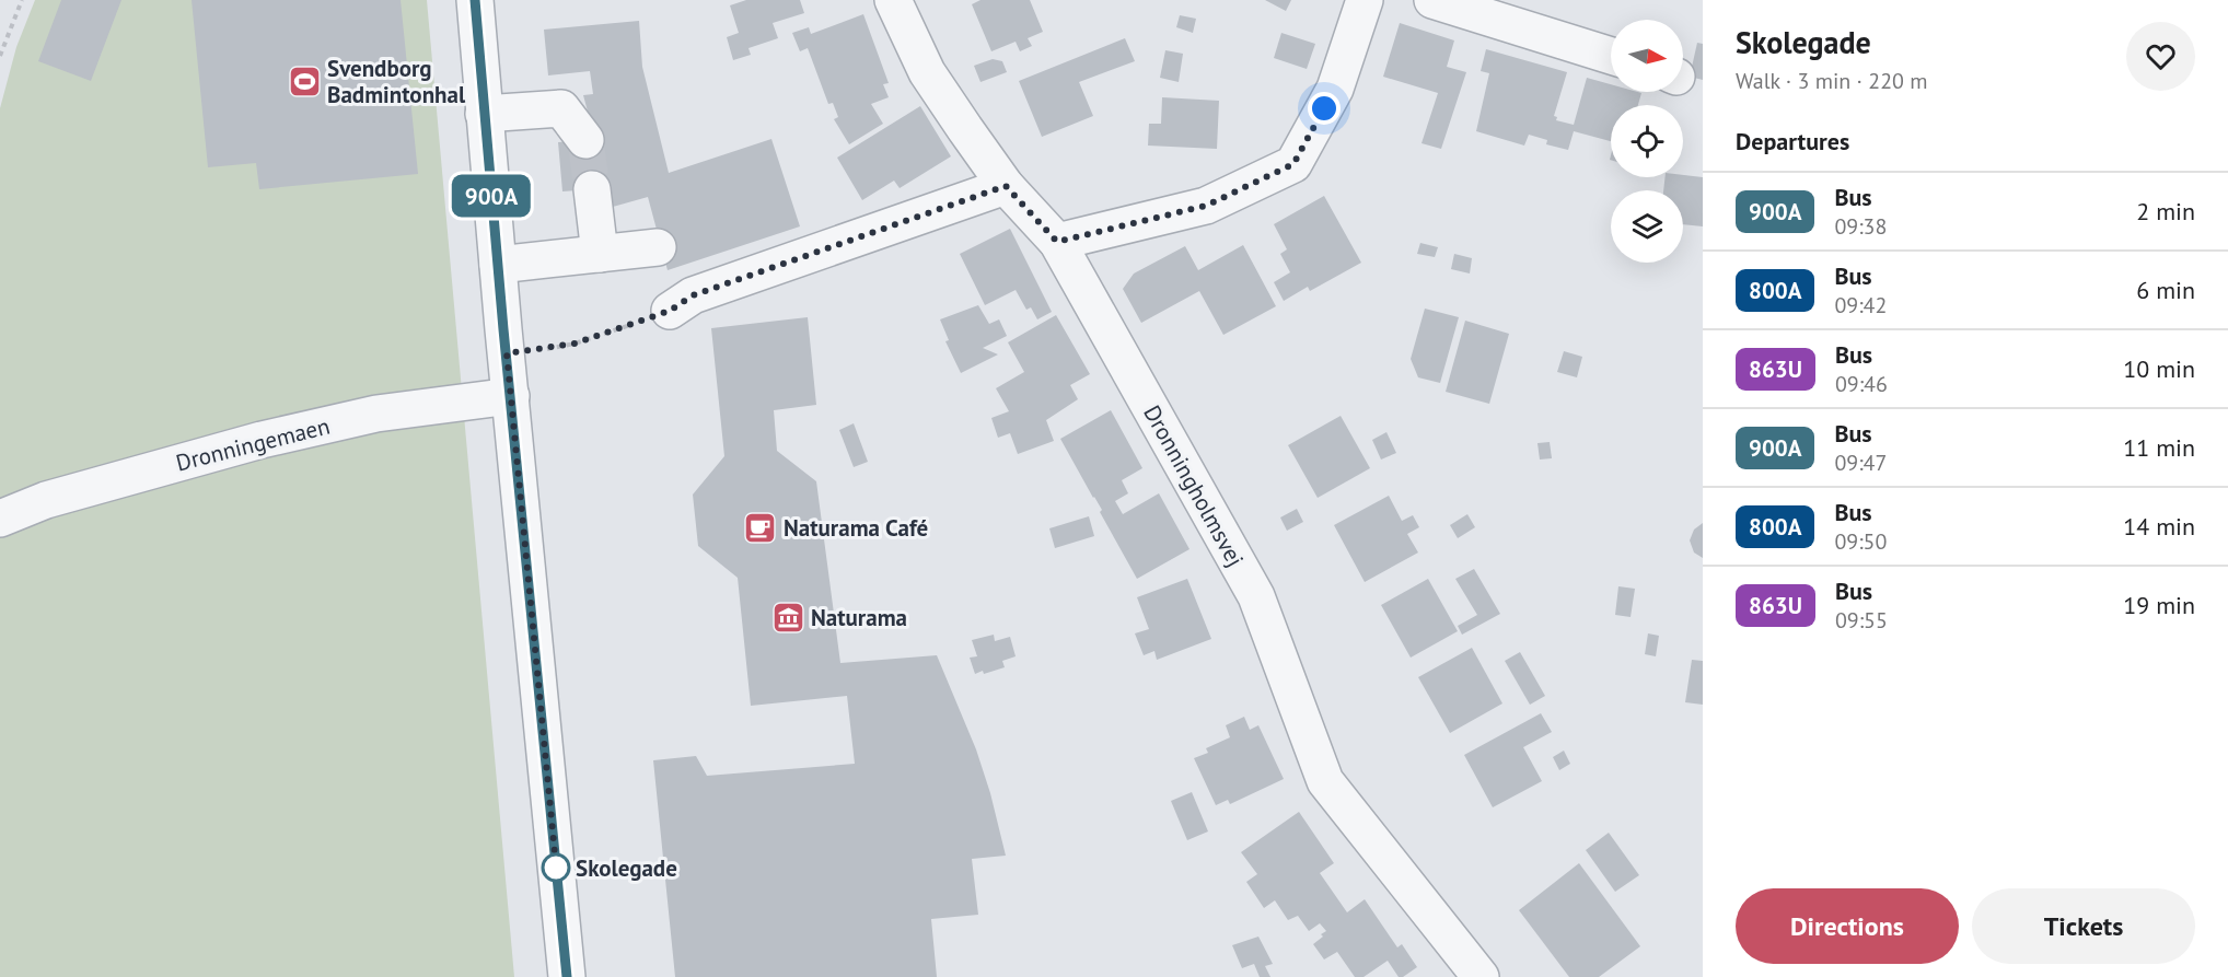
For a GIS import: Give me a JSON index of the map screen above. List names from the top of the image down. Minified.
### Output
{"streets":{"street":["Dronningemaen","Dronningholmsvej"]},"places":{"sports":["Svendborg Badmintonhal"],"cafe":["Naturama Café"],"museum":["Naturama"],"other":["Skolegade"]},"lines":["bus line 900A"],"north":"right","page":{"on_map":"900A","heading":[["Skolegade","Walk · 3 min · 220 m"],"Departures"],"list":[{"mark":"900A","name":"Bus","note":"09:38","value":"2 min"},{"mark":"800A","name":"Bus","note":"09:42","value":"6 min"},{"mark":"863U","name":"Bus","note":"09:46","value":"10 min"},{"mark":"900A","name":"Bus","note":"09:47","value":"11 min"},{"mark":"800A","name":"Bus","note":"09:50","value":"14 min"},{"mark":"863U","name":"Bus","note":"09:55","value":"19 min"}],"buttons":["Directions","Tickets"]}}
